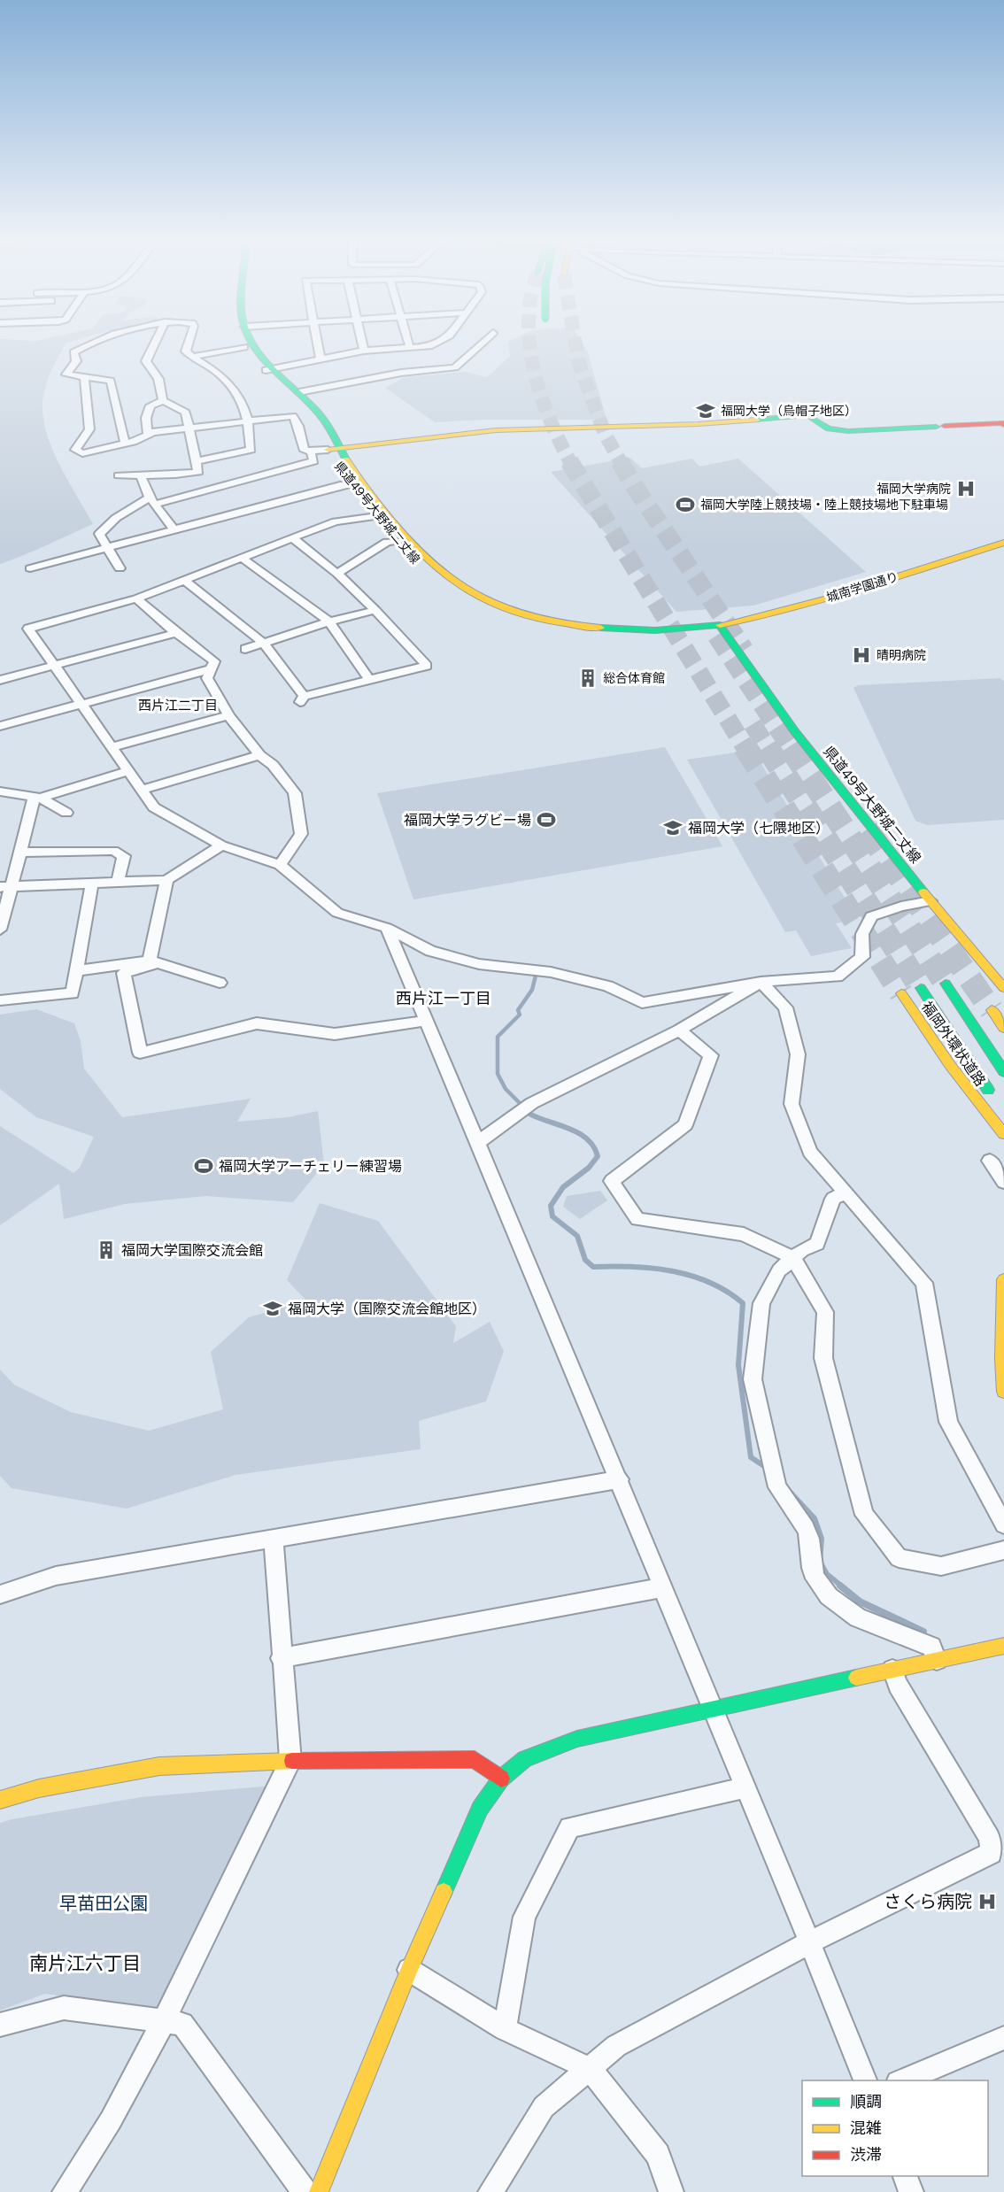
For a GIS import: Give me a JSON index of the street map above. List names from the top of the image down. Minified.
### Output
{"streets":{"main road":["県道49号大野城二丈線","城南学園通り","福岡外環状道路"]},"crossings":[["県道49号大野城二丈線","城南学園通り"]],"districts":["西片江二丁目","西片江一丁目","南片江六丁目"],"parks":["早苗田公園"],"places":{"school or university":["福岡大学（烏帽子地区）","福岡大学（七隈地区）","福岡大学（国際交流会館地区）"],"hospital":["福岡大学病院","晴明病院","さくら病院"],"sports":["福岡大学陸上競技場・陸上競技場地下駐車場","福岡大学ラグビー場","福岡大学アーチェリー練習場"],"building":["総合体育館","福岡大学国際交流会館"]},"legend":["順調","混雑","渋滞"]}
